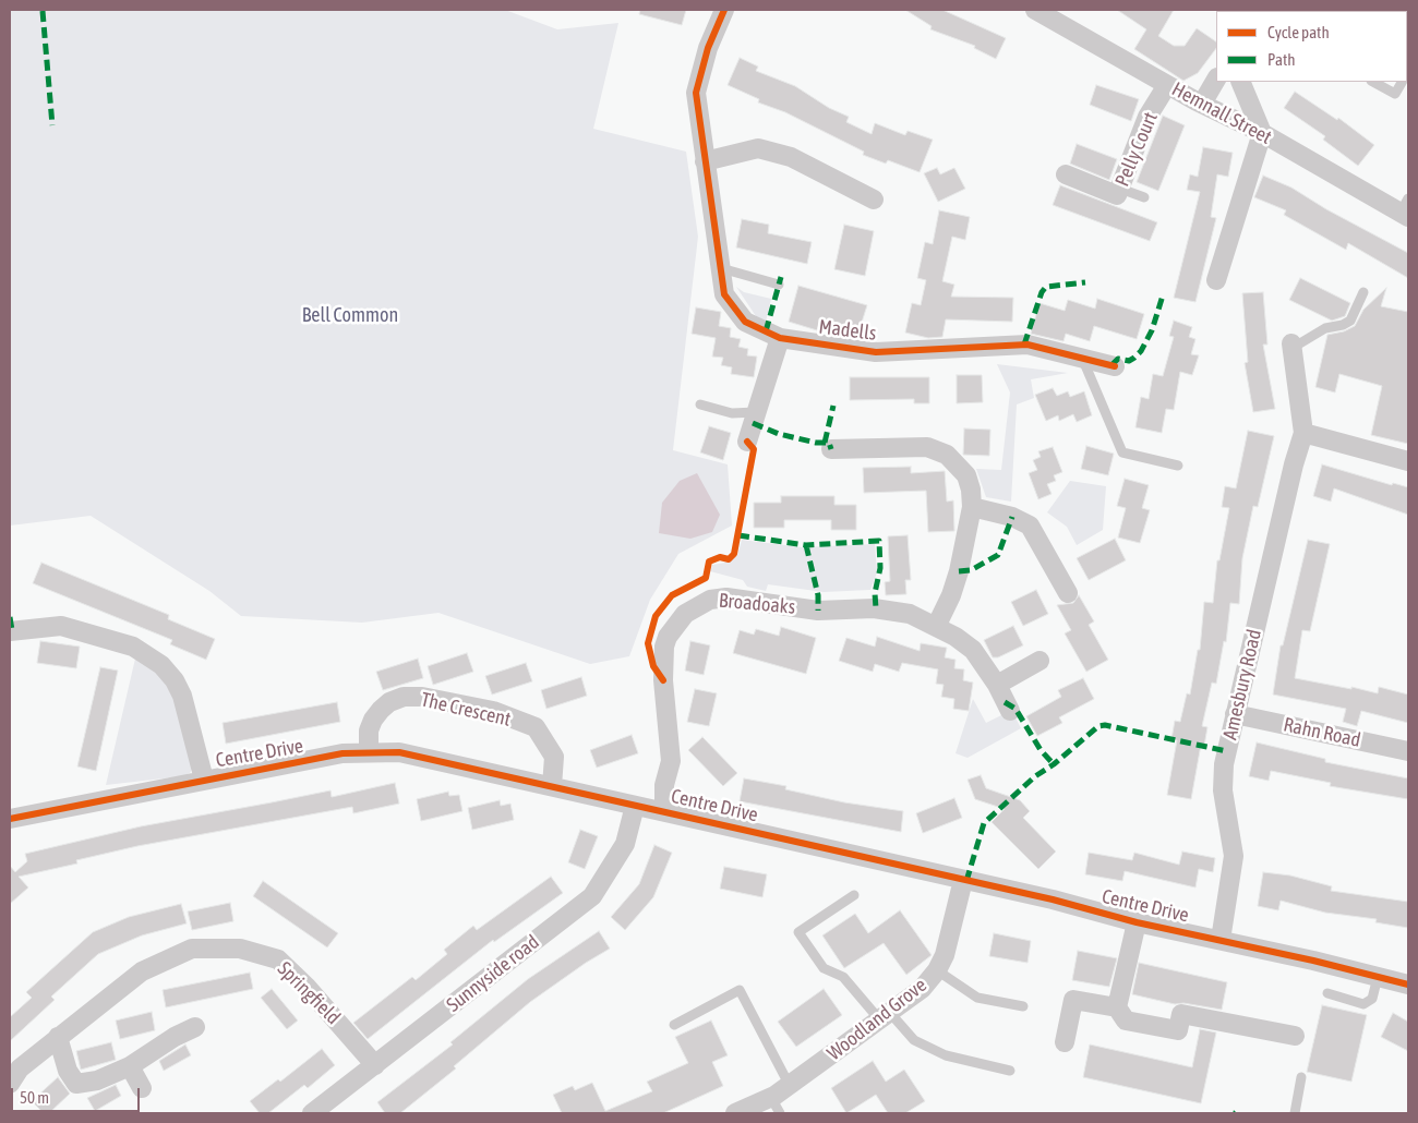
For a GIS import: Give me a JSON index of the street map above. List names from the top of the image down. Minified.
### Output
{"streets":{"street":["Hemnall Street","Pelly Court","Madells","Broadoaks","Amesbury Road","The Crescent","Rahn Road","Centre Drive","Sunnyside road","Springfield","Woodland Grove"]},"crossings":[["Hemnall Street","Pelly Court"],["Broadoaks","Centre Drive"],["Amesbury Road","Rahn Road"],["Amesbury Road","Centre Drive"],["The Crescent","Centre Drive"],["Centre Drive","Sunnyside road"],["Centre Drive","Woodland Grove"],["Sunnyside road","Springfield"]],"parks":["Bell Common"],"legend":["Cycle path","Path"],"scale_bar":"50 m"}
